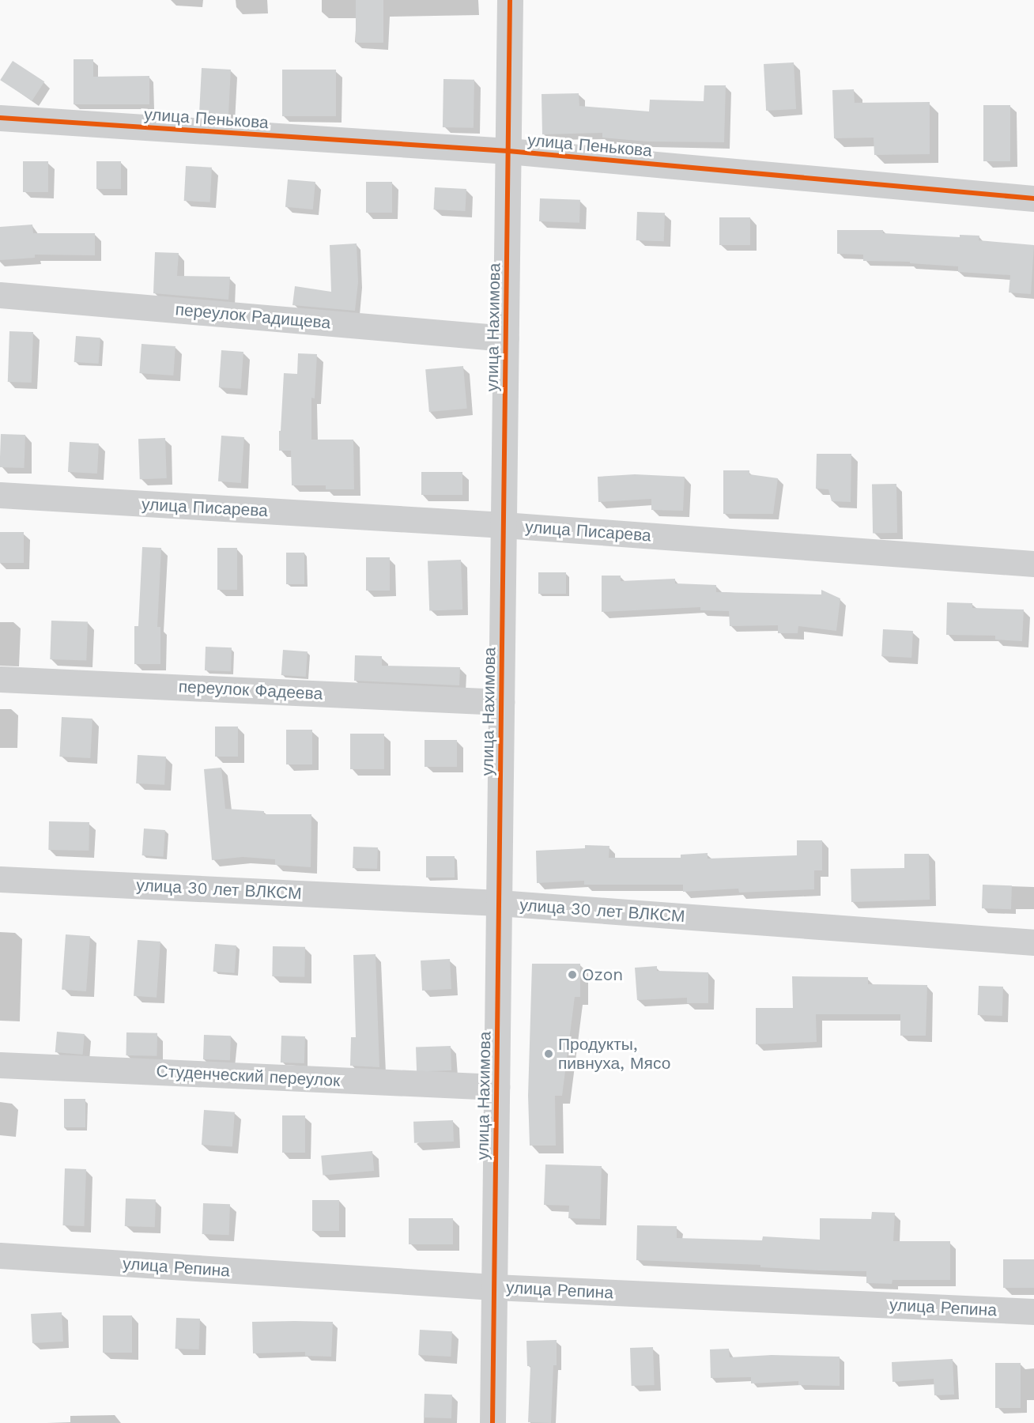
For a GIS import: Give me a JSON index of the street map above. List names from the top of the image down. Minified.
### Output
{"streets":{"street":["улица Пенькова","переулок Радищева","улица Нахимова","улица Писарева","переулок Фадеева","улица 30 лет ВЛКСМ","Студенческий переулок","улица Репина"]},"crossings":[["улица Пенькова","улица Нахимова"],["переулок Радищева","улица Нахимова"],["улица Нахимова","улица Писарева"],["улица Нахимова","переулок Фадеева"],["улица Нахимова","улица 30 лет ВЛКСМ"],["улица Нахимова","Студенческий переулок"],["улица Нахимова","улица Репина"]],"places":["Ozon","Продукты, пивнуха, Мясо"]}
